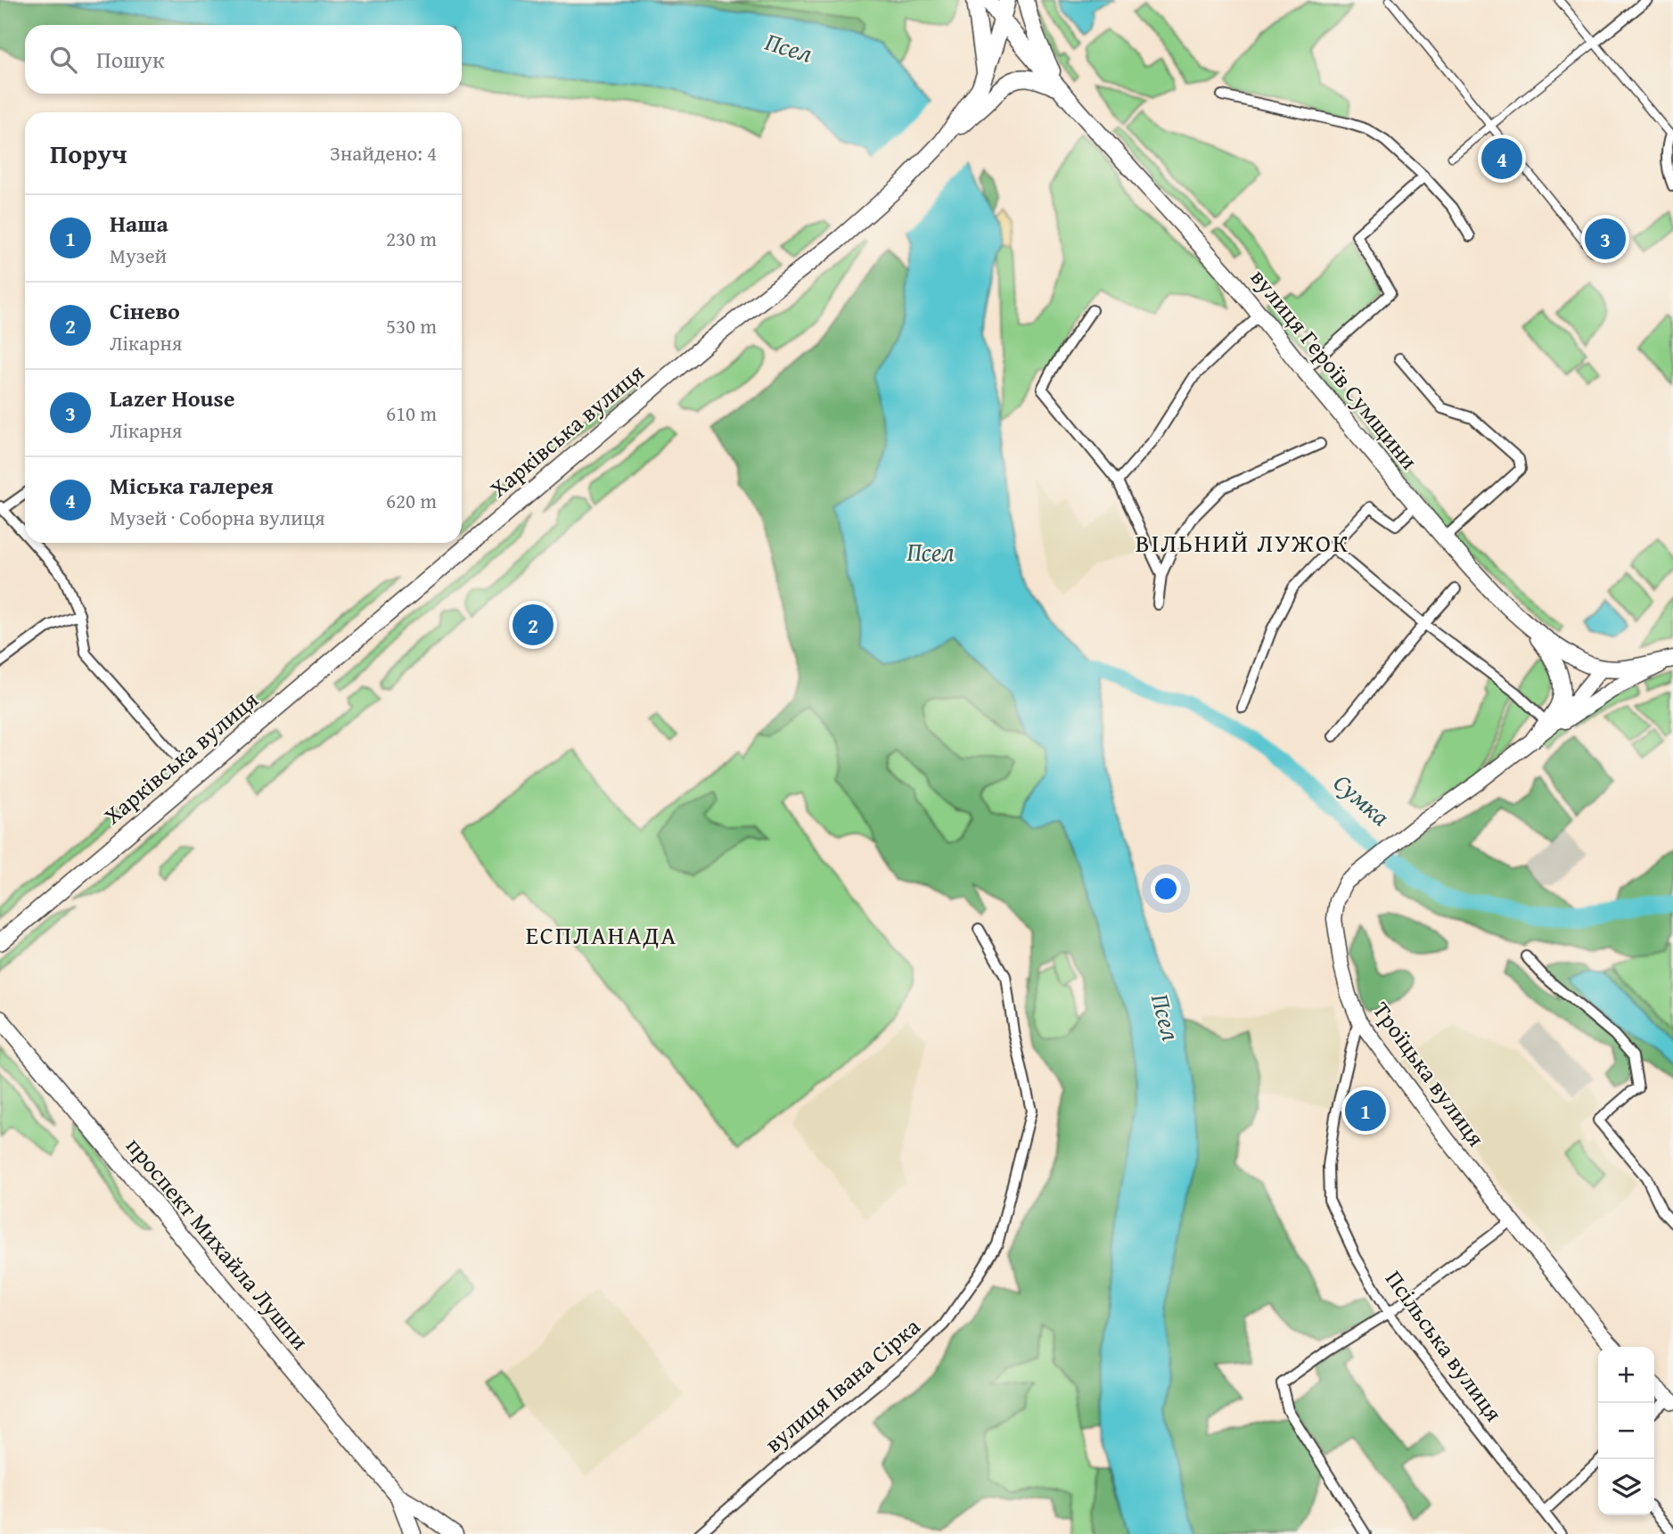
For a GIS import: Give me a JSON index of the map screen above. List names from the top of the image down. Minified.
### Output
{"streets":{"main road":["вулиця Героїв Сумщини","Харківська вулиця","Троїцька вулиця","проспект Михайла Лушпи"],"street":["Псільська вулиця","вулиця Івана Сірка"]},"crossings":[["вулиця Героїв Сумщини","Троїцька вулиця"],["Троїцька вулиця","Псільська вулиця"]],"districts":["ВІЛЬНИЙ ЛУЖОК","ЕСПЛАНАДА"],"water":["Псел","Сумка"],"page":{"search":"Пошук","heading":["Поруч","Знайдено: 4"],"pins":["4","3","2","1"],"list":[{"mark":"1","name":"Наша","note":"Музей","value":"230 m"},{"mark":"2","name":"Сінево","note":"Лікарня","value":"530 m"},{"mark":"3","name":"Lazer House","note":"Лікарня","value":"610 m"},{"mark":"4","name":"Міська галерея","note":"Музей · Соборна вулиця","value":"620 m"}],"map_buttons":["+","−"]}}
